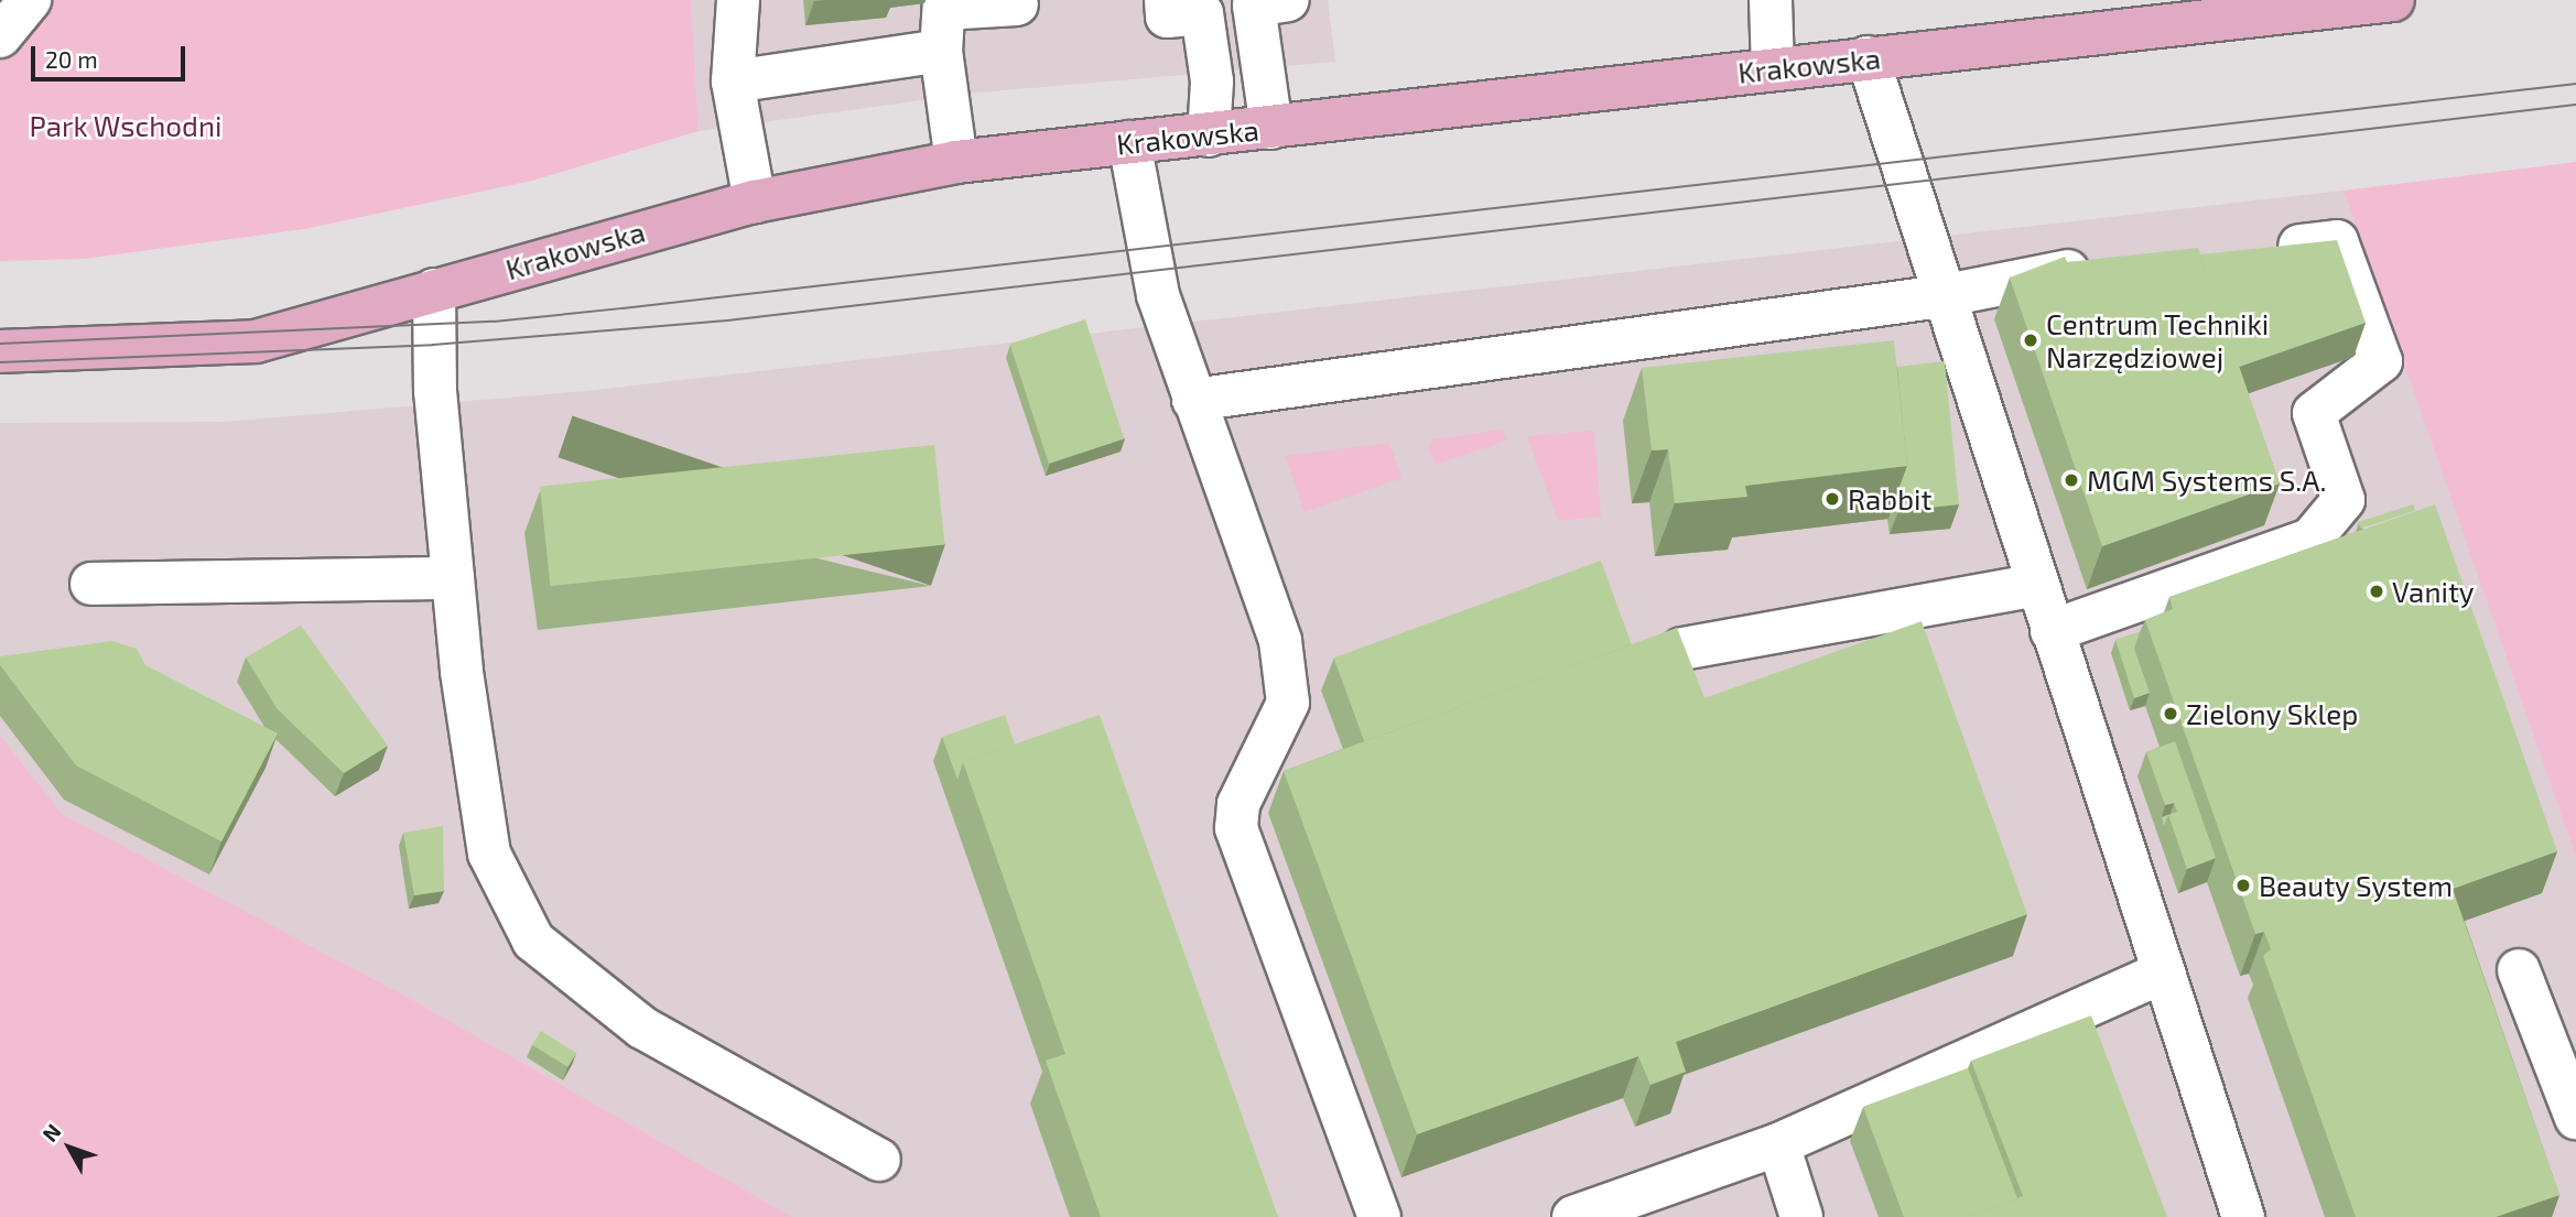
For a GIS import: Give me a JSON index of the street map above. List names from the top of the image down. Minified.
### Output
{"streets":{"main road":["Krakowska"]},"parks":["Park Wschodni"],"places":["Centrum Techniki Narzędziowej","MGM Systems S.A.","Rabbit","Vanity","Zielony Sklep","Beauty System"],"scale_bar":"20 m","north":"top left"}
